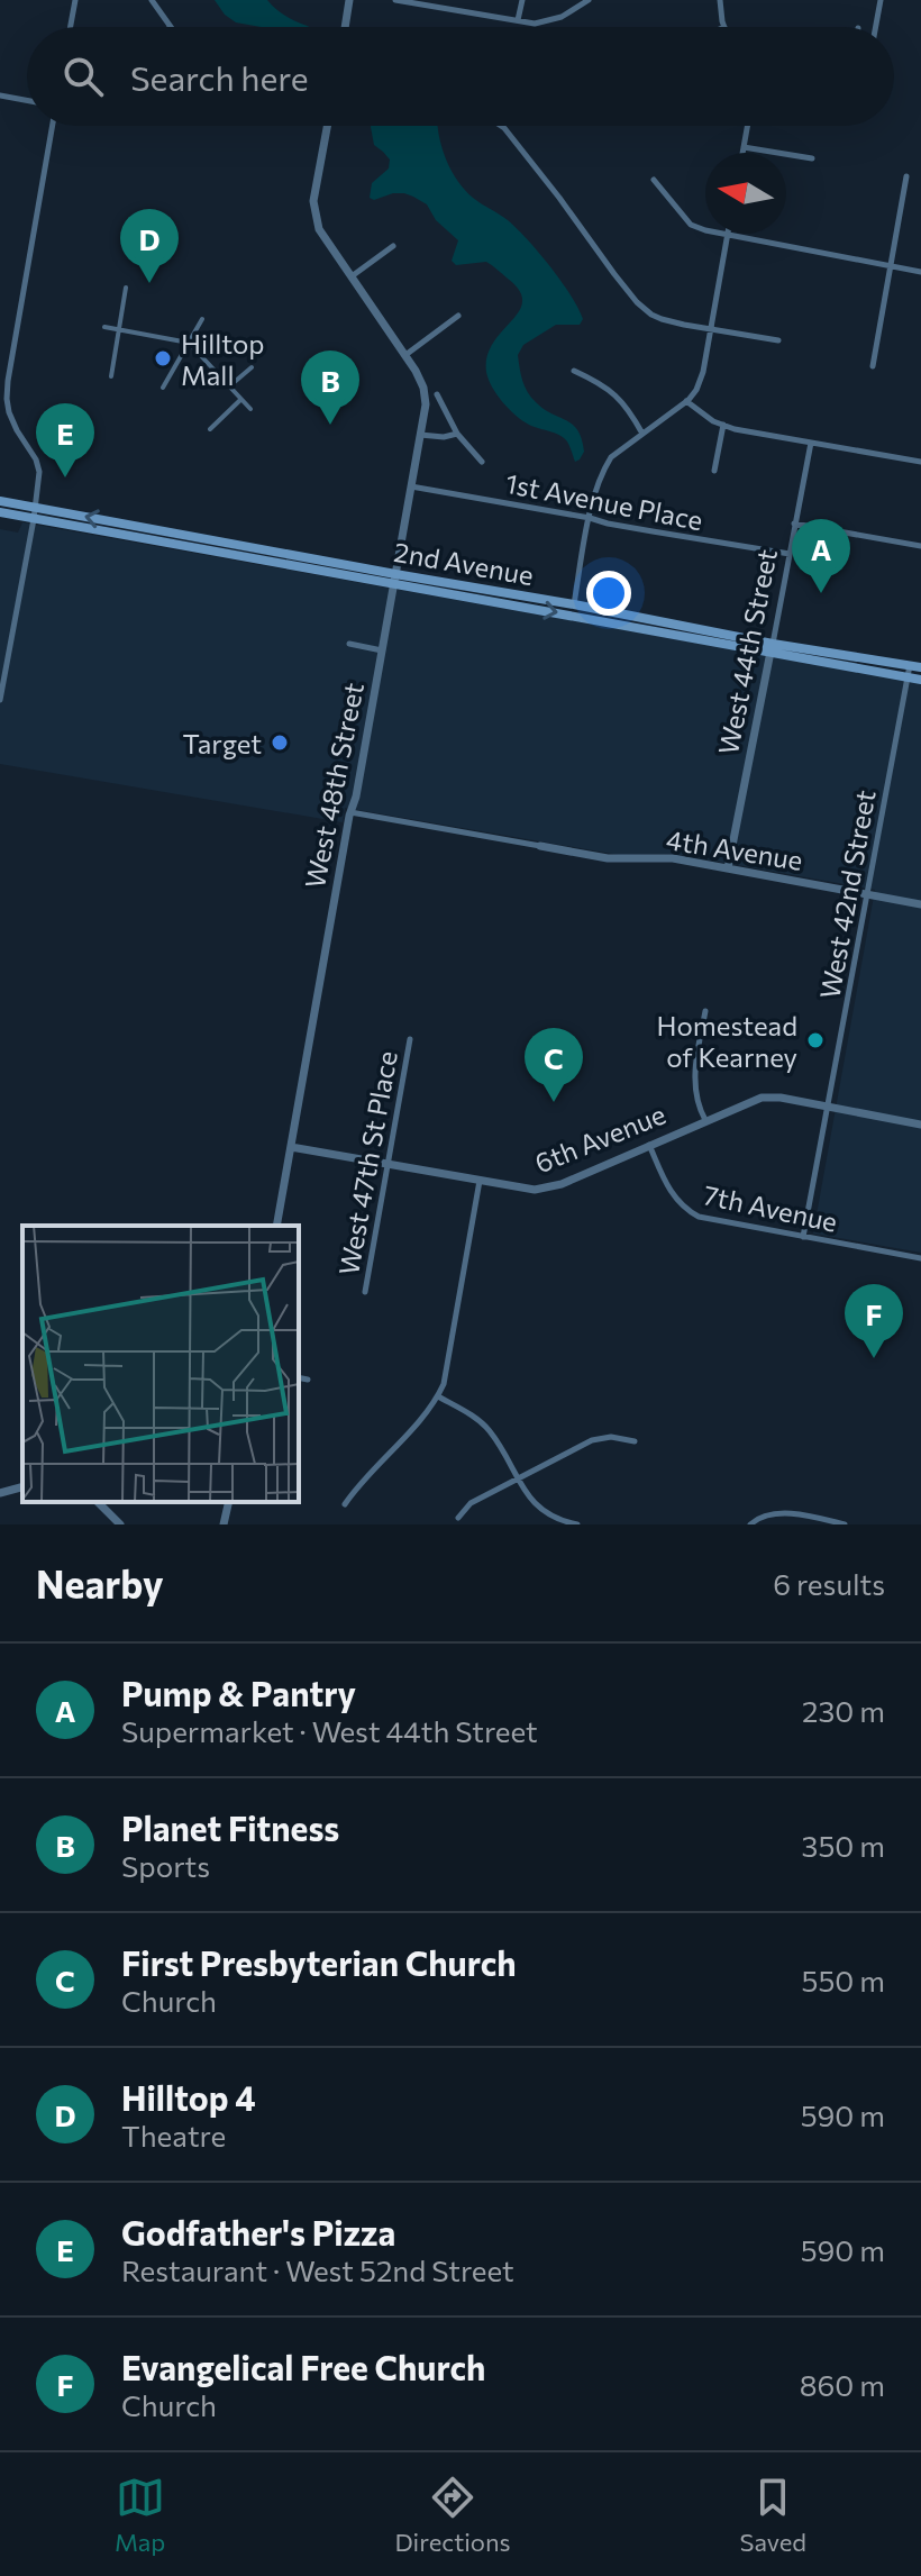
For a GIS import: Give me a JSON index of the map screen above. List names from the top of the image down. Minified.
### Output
{"streets":{"main road":["2nd Avenue"],"street":["1st Avenue Place","West 44th Street","West 48th Street","4th Avenue","West 42nd Street","6th Avenue","West 47th St Place","7th Avenue"]},"crossings":[["1st Avenue Place","West 44th Street"],["1st Avenue Place","West 48th Street"],["2nd Avenue","West 44th Street"],["2nd Avenue","West 48th Street"],["2nd Avenue","West 42nd Street"],["West 44th Street","4th Avenue"],["West 48th Street","6th Avenue"],["4th Avenue","West 42nd Street"],["West 42nd Street","6th Avenue"],["West 42nd Street","7th Avenue"],["6th Avenue","West 47th St Place"],["6th Avenue","7th Avenue"]],"places":["Hilltop Mall","Target","Homestead of Kearney"],"north":"left","page":{"search":"Search here","pins":["D","B","E","A","C","F"],"heading":["Nearby","6 results"],"list":[{"mark":"A","name":"Pump & Pantry","note":"Supermarket · West 44th Street","value":"230 m"},{"mark":"B","name":"Planet Fitness","note":"Sports","value":"350 m"},{"mark":"C","name":"First Presbyterian Church","note":"Church","value":"550 m"},{"mark":"D","name":"Hilltop 4","note":"Theatre","value":"590 m"},{"mark":"E","name":"Godfather's Pizza","note":"Restaurant · West 52nd Street","value":"590 m"},{"mark":"F","name":"Evangelical Free Church","note":"Church","value":"860 m"}],"nav":["Map","Directions","Saved"]}}
